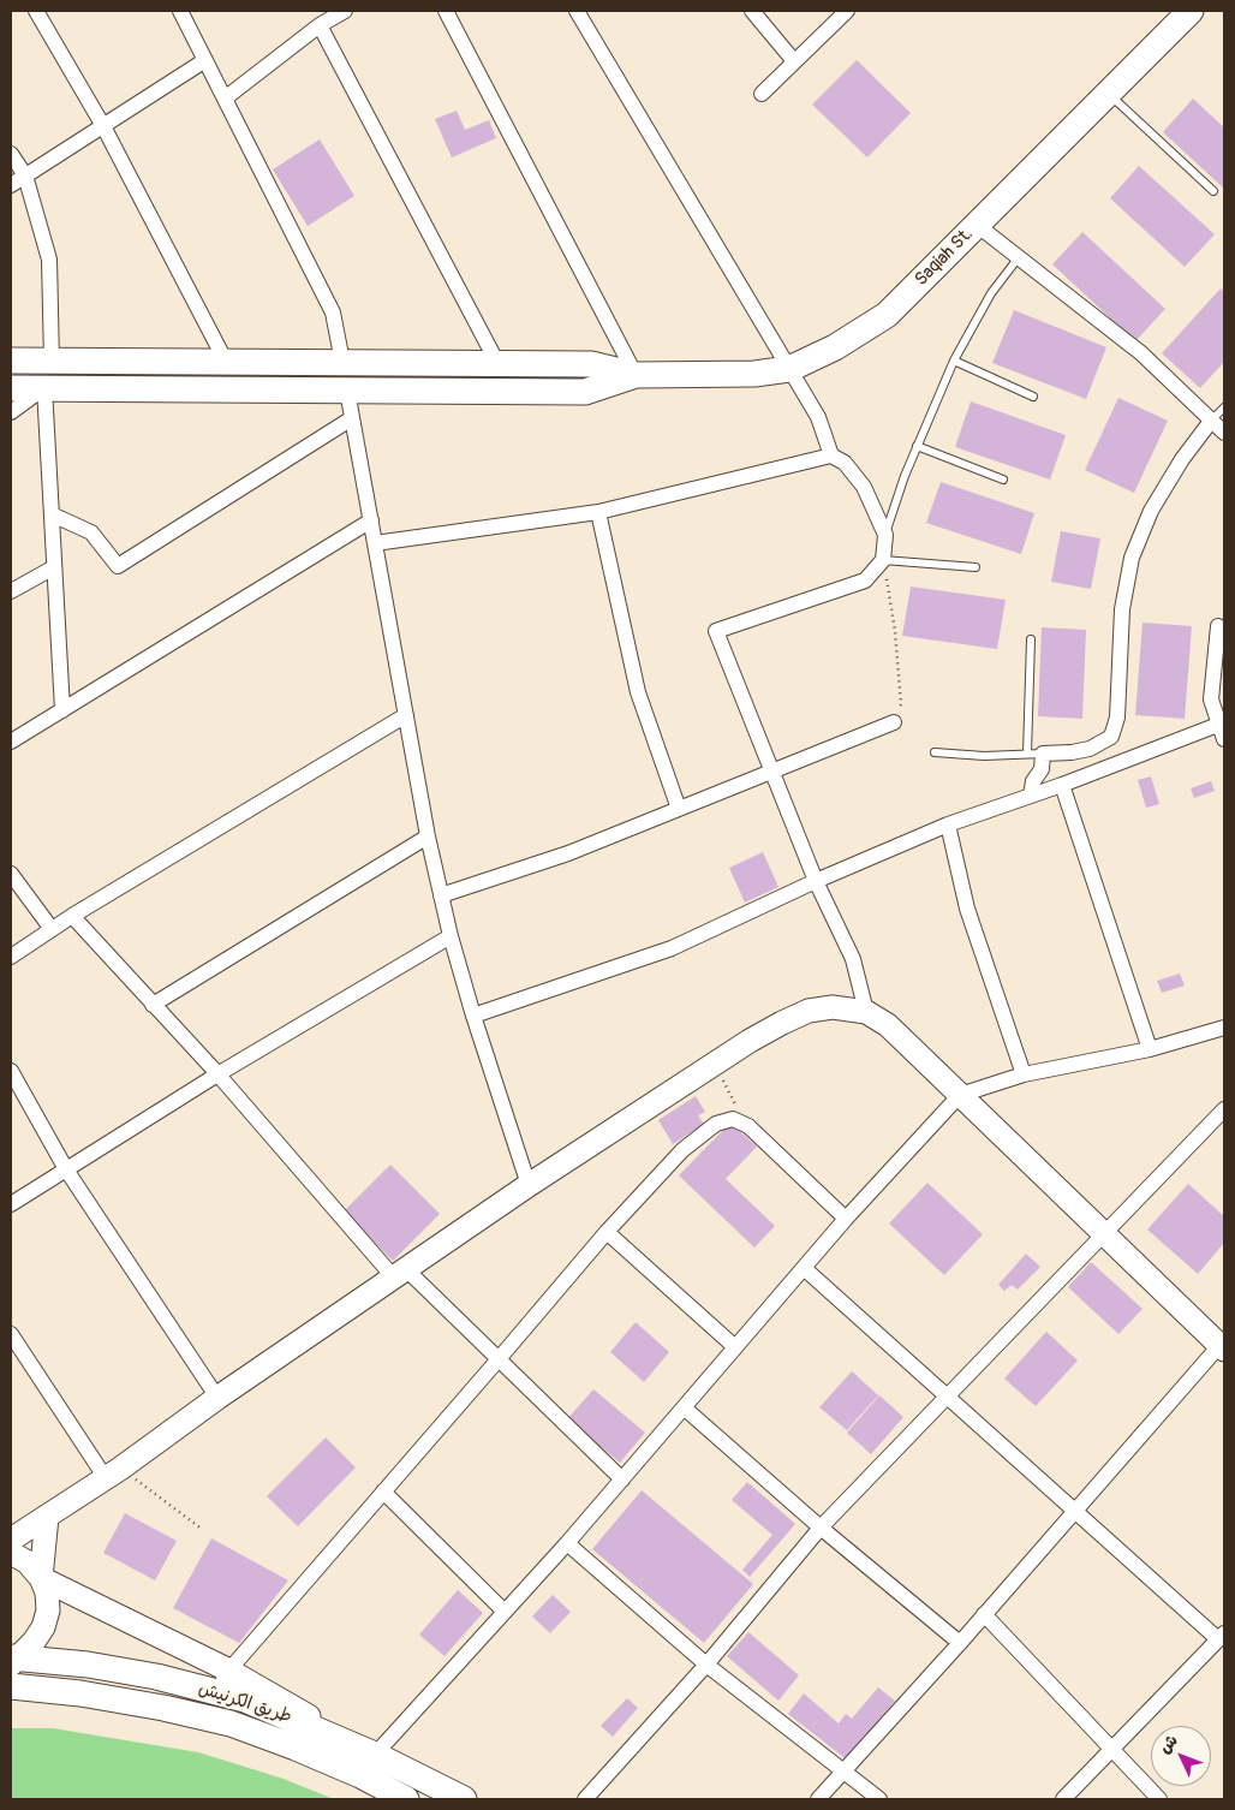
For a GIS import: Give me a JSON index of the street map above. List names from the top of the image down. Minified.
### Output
{"streets":{"main road":["Saqiah St.","طريق الكرنيش"]},"north":"top left"}
